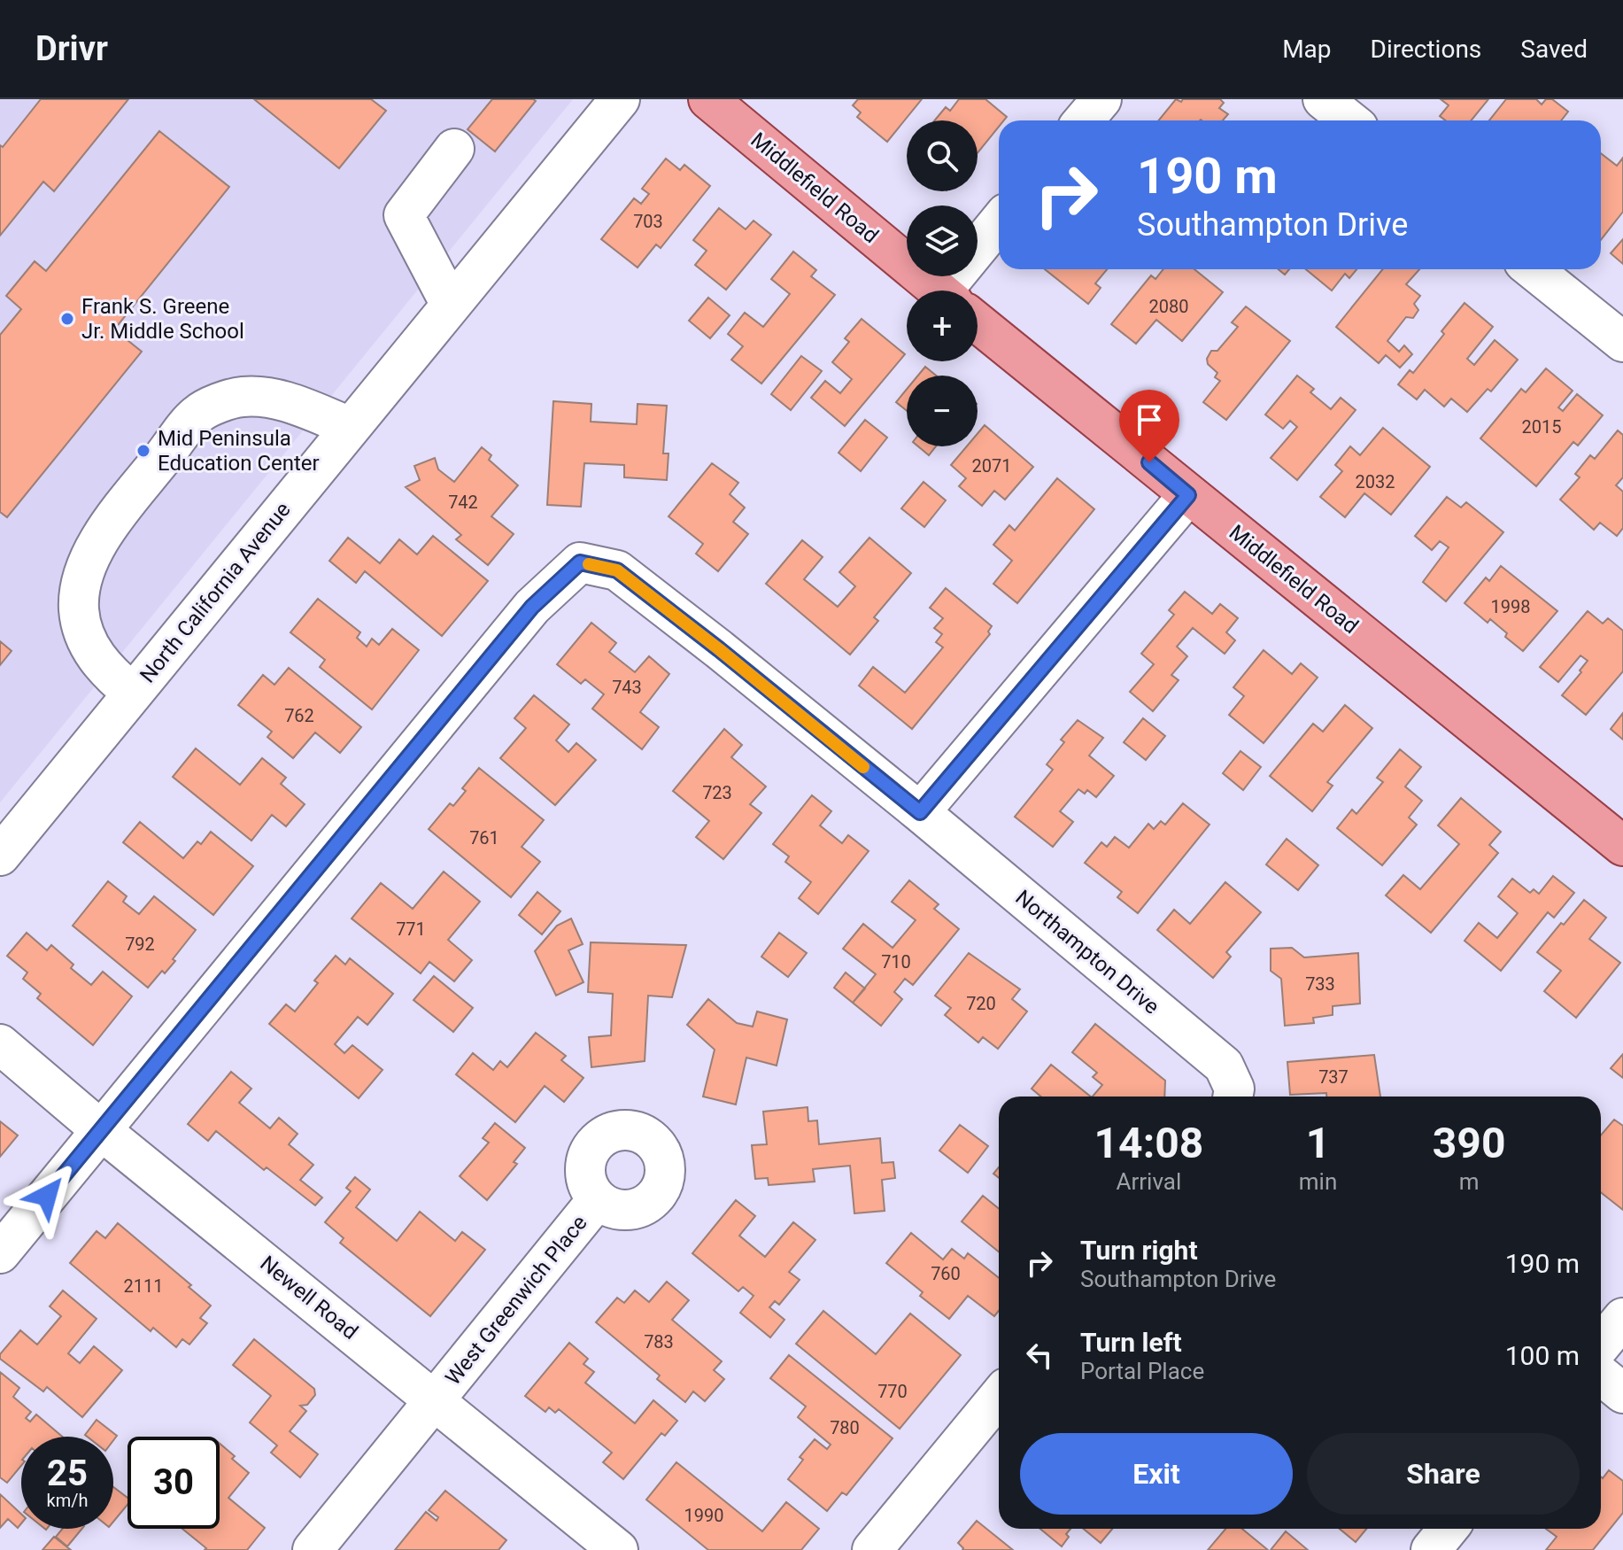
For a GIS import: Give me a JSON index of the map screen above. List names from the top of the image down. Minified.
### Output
{"streets":{"main road":["Middlefield Road"],"street":["North California Avenue","Northampton Drive","Newell Road","West Greenwich Place"]},"crossings":[["Northampton Drive","Newell Road"],["Newell Road","West Greenwich Place"]],"places":["Frank S. Greene Jr. Middle School","Mid Peninsula Education Center"],"house_numbers":["703","2080","2015","2071","2032","742","1998","743","762","723","761","771","792","710","733","720","737","760","2111","783","770","780","1990"],"page":{"header":"Drivr","nav":["Map","Directions","Saved"],"map_buttons":["+","−"],"turn":["190 m","Southampton Drive"],"eta":["14:08","Arrival","1","min","390","m"],"list":[{"name":"Turn right","note":"Southampton Drive","value":"190 m"},{"name":"Turn left","note":"Portal Place","value":"100 m"}],"buttons":["Exit","Share"],"speed":"25 km/h","limit":"30"}}
